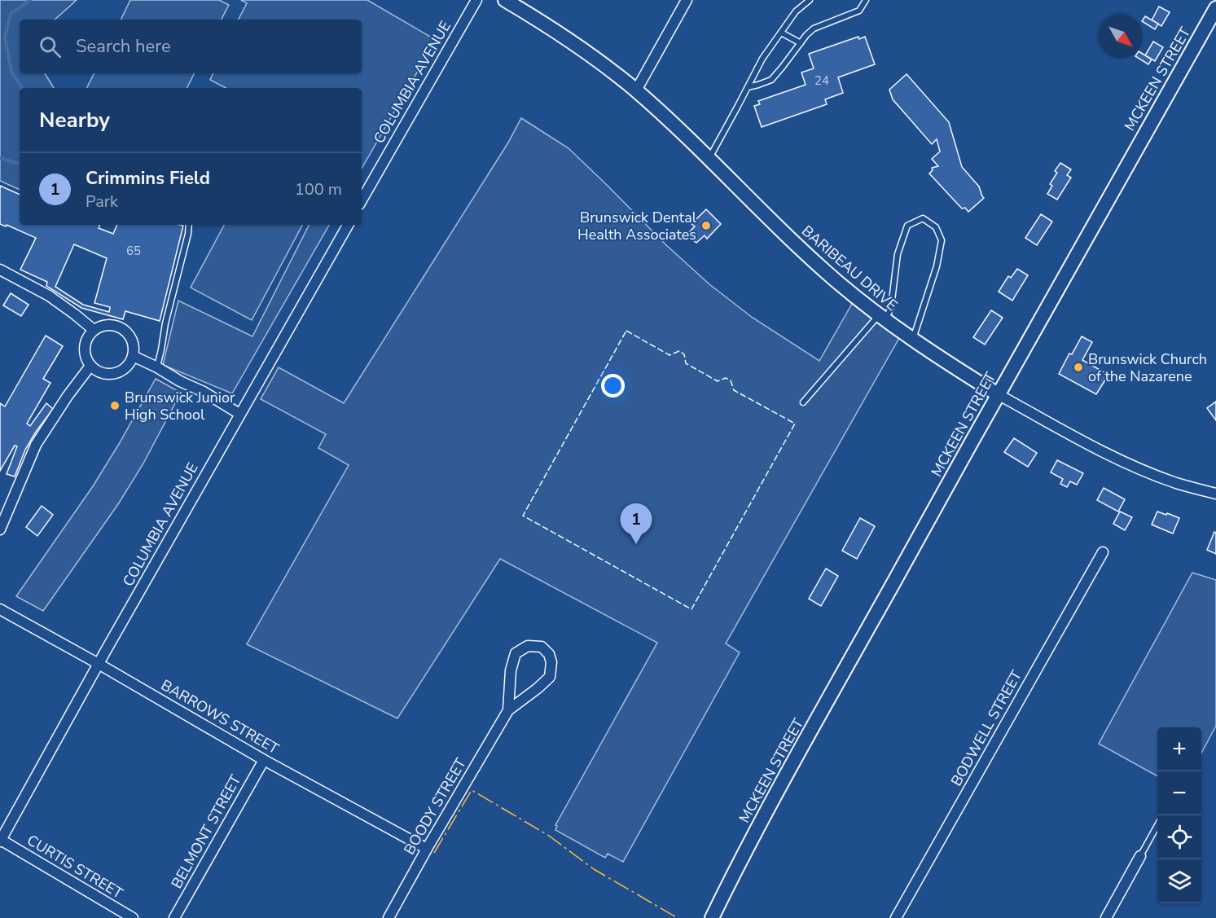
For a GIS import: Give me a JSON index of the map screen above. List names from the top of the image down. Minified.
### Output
{"streets":{"street":["MCKEEN STREET","COLUMBIA AVENUE","BARIBEAU DRIVE","BARROWS STREET","BODWELL STREET","BOODY STREET","BELMONT STREET","CURTIS STREET"]},"crossings":[["MCKEEN STREET","BARIBEAU DRIVE"],["COLUMBIA AVENUE","BARROWS STREET"],["COLUMBIA AVENUE","CURTIS STREET"],["BARROWS STREET","BOODY STREET"],["BARROWS STREET","BELMONT STREET"]],"places":["Brunswick Dental Health Associates","Brunswick Church of the Nazarene","Brunswick Junior High School"],"house_numbers":["24","65"],"north":"bottom right","page":{"search":"Search here","heading":"Nearby","list":[{"mark":"1","name":"Crimmins Field","note":"Park","value":"100 m"}],"pins":"1","map_buttons":["+","−"]}}
